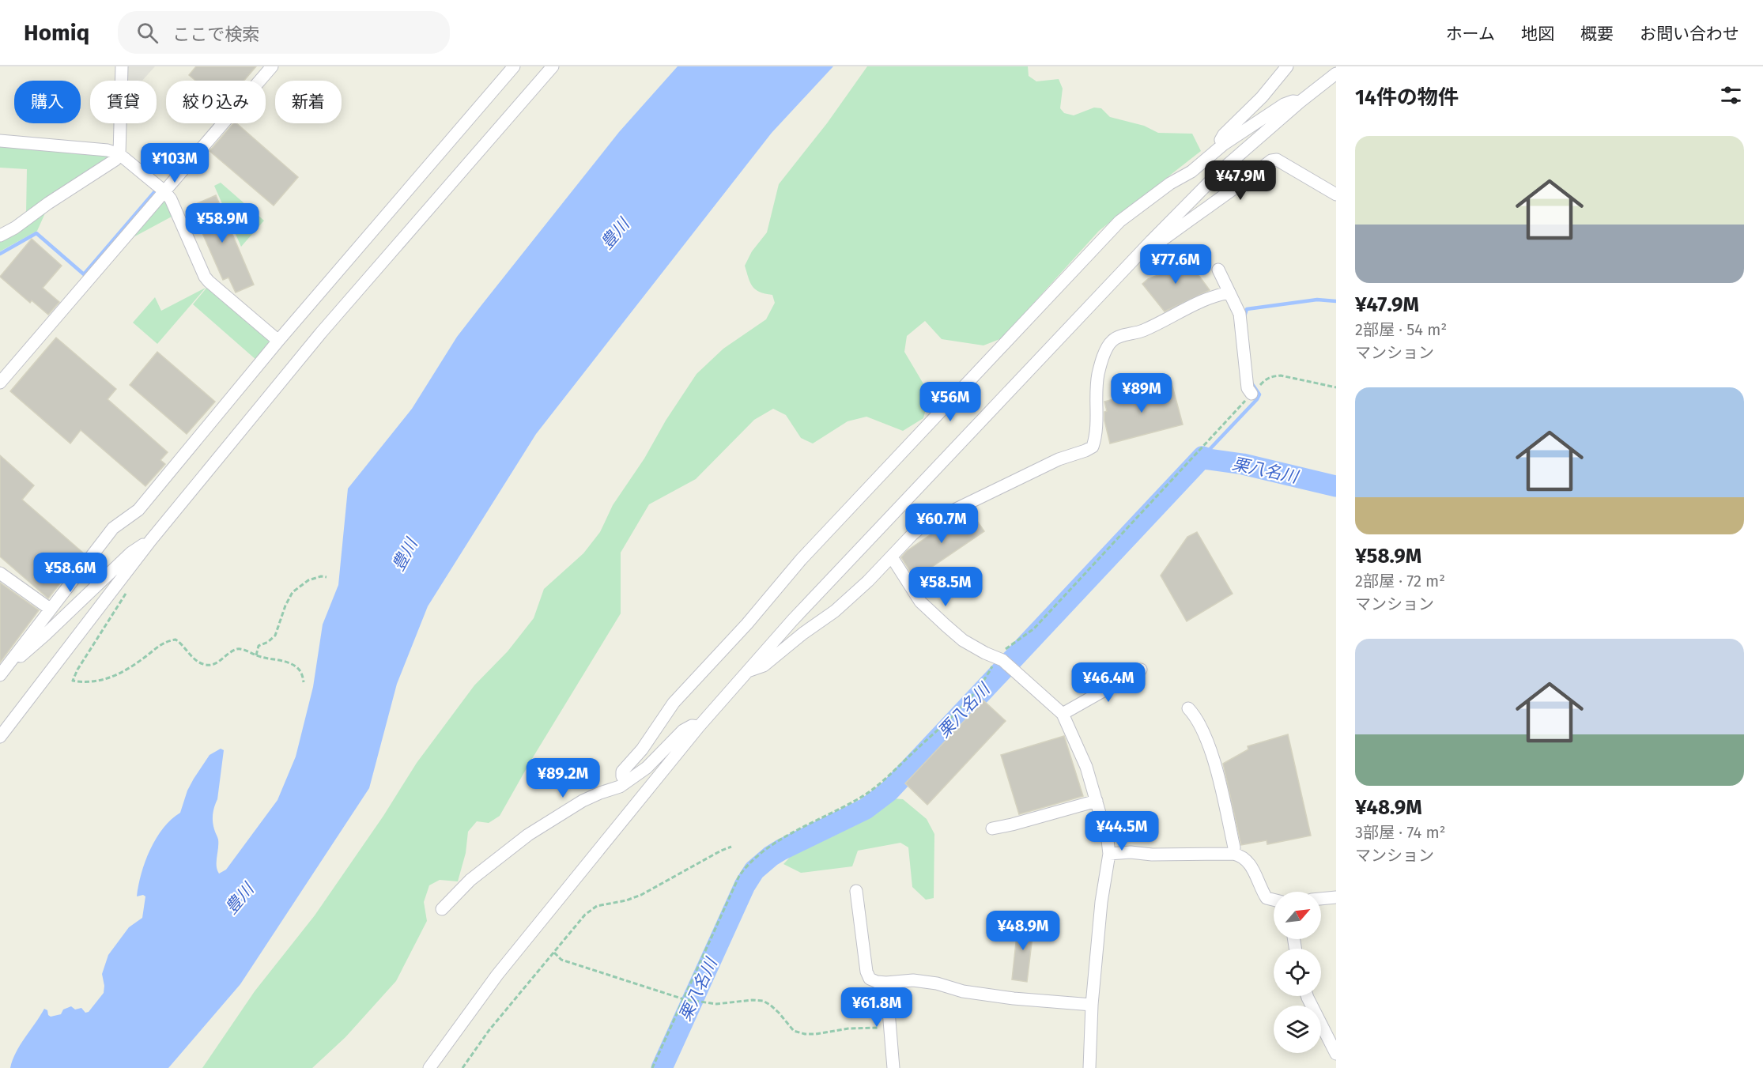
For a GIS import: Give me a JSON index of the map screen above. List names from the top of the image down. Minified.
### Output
{"water":["豊川","栗八名川"],"north":"top right","page":{"header":"Homiq","search":"ここで検索","nav":["ホーム","地図","概要","お問い合わせ"],"heading":"14件の物件","chip":["購入","賃貸","絞り込み","新着"],"list":[{"name":"¥47.9M","note":"2部屋 · 54 m² · マンション"},{"name":"¥58.9M","note":"2部屋 · 72 m² · マンション"},{"name":"¥48.9M","note":"3部屋 · 74 m² · マンション"}],"price":["¥103M","¥47.9M","¥58.9M","¥77.6M","¥89M","¥56M","¥60.7M","¥58.6M","¥58.5M","¥46.4M","¥89.2M","¥44.5M","¥48.9M","¥61.8M"]}}
